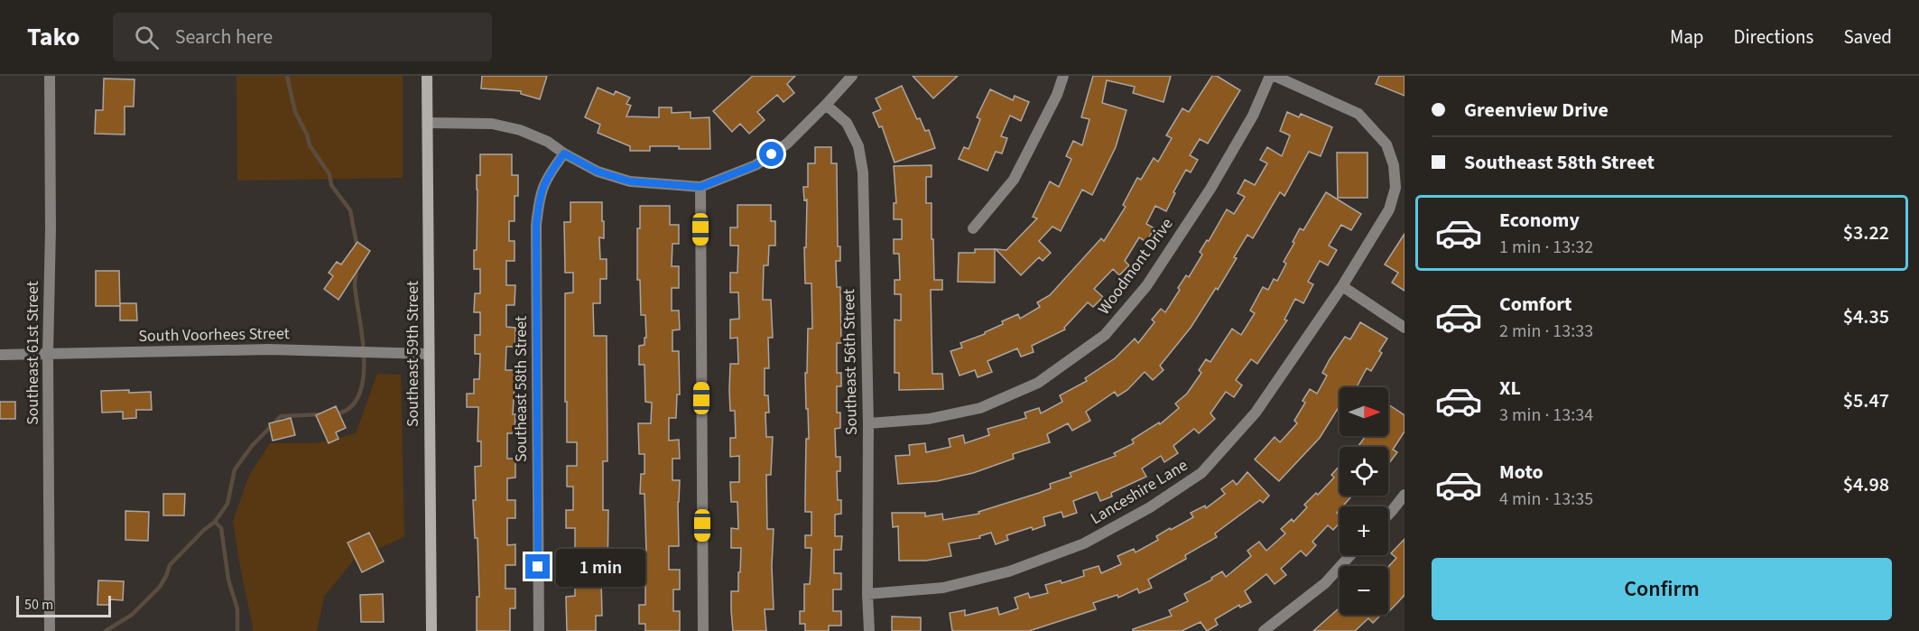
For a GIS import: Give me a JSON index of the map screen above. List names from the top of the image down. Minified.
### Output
{"streets":{"main road":["Southeast 59th Street"],"street":["Woodmont Drive","South Voorhees Street","Southeast 61st Street","Southeast 56th Street","Southeast 58th Street","Lanceshire Lane"]},"crossings":[["Woodmont Drive","Southeast 56th Street"],["South Voorhees Street","Southeast 61st Street"],["South Voorhees Street","Southeast 59th Street"],["Southeast 56th Street","Lanceshire Lane"]],"scale_bar":"50 m","north":"right","page":{"header":"Tako","search":"Search here","nav":["Map","Directions","Saved"],"banner":["Greenview Drive","Southeast 58th Street"],"list":[{"name":"Economy","note":"1 min · 13:32","value":"$3.22"},{"name":"Comfort","note":"2 min · 13:33","value":"$4.35"},{"name":"XL","note":"3 min · 13:34","value":"$5.47"},{"name":"Moto","note":"4 min · 13:35","value":"$4.98"}],"map_buttons":["+","−"],"buttons":"Confirm","bubble":"1 min","scale":"50 m"}}
